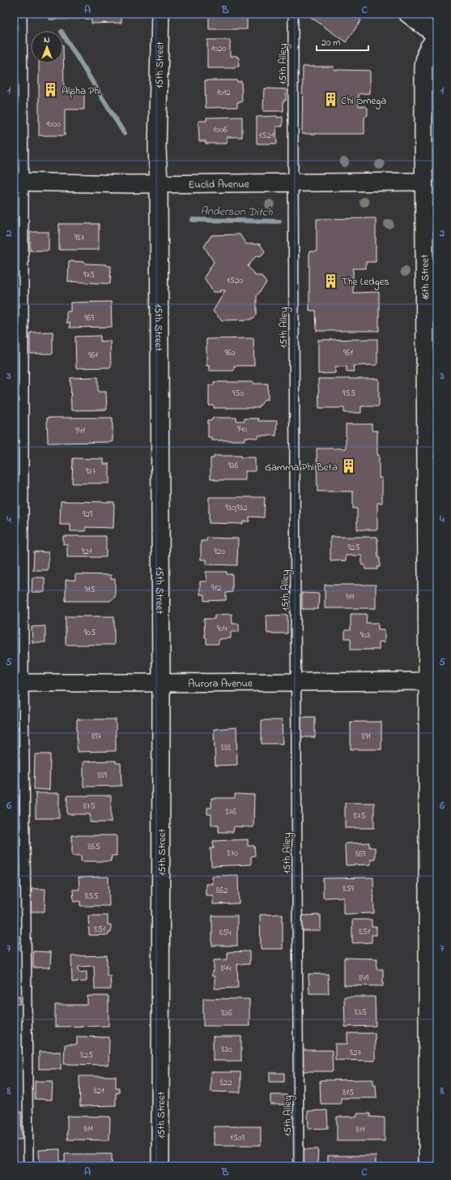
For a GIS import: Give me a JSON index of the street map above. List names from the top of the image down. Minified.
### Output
{"streets":{"street":["15th Street","Euclid Avenue","16th Street","Aurora Avenue"],"lane":["15th Alley"]},"crossings":[["15th Alley","Euclid Avenue"],["15th Alley","Aurora Avenue"],["15th Street","Euclid Avenue"],["15th Street","Aurora Avenue"],["Euclid Avenue","16th Street"],["16th Street","Aurora Avenue"]],"water":["Anderson Ditch"],"places":{"building":["Alpha Phi","Chi Omega","The Ledges","Gamma Phi Beta"]},"house_numbers":["1020","1012","1000","1006","1521","987","975","1520","969","960","961","961","950","955","940","941","936","937","930;932","929","925","921","920","912","915","911","904","905","903","897","891","888","889","875","876","875","865","870","869","859","862","855","851","851","854","844","849","835","836","830","827","825","822","821","815","811","811","1509"],"scale_bar":"20 m","north":"top","grid":{"columns":["A","B","C"],"rows":["1","2","3","4","5","6","7","8"]}}
